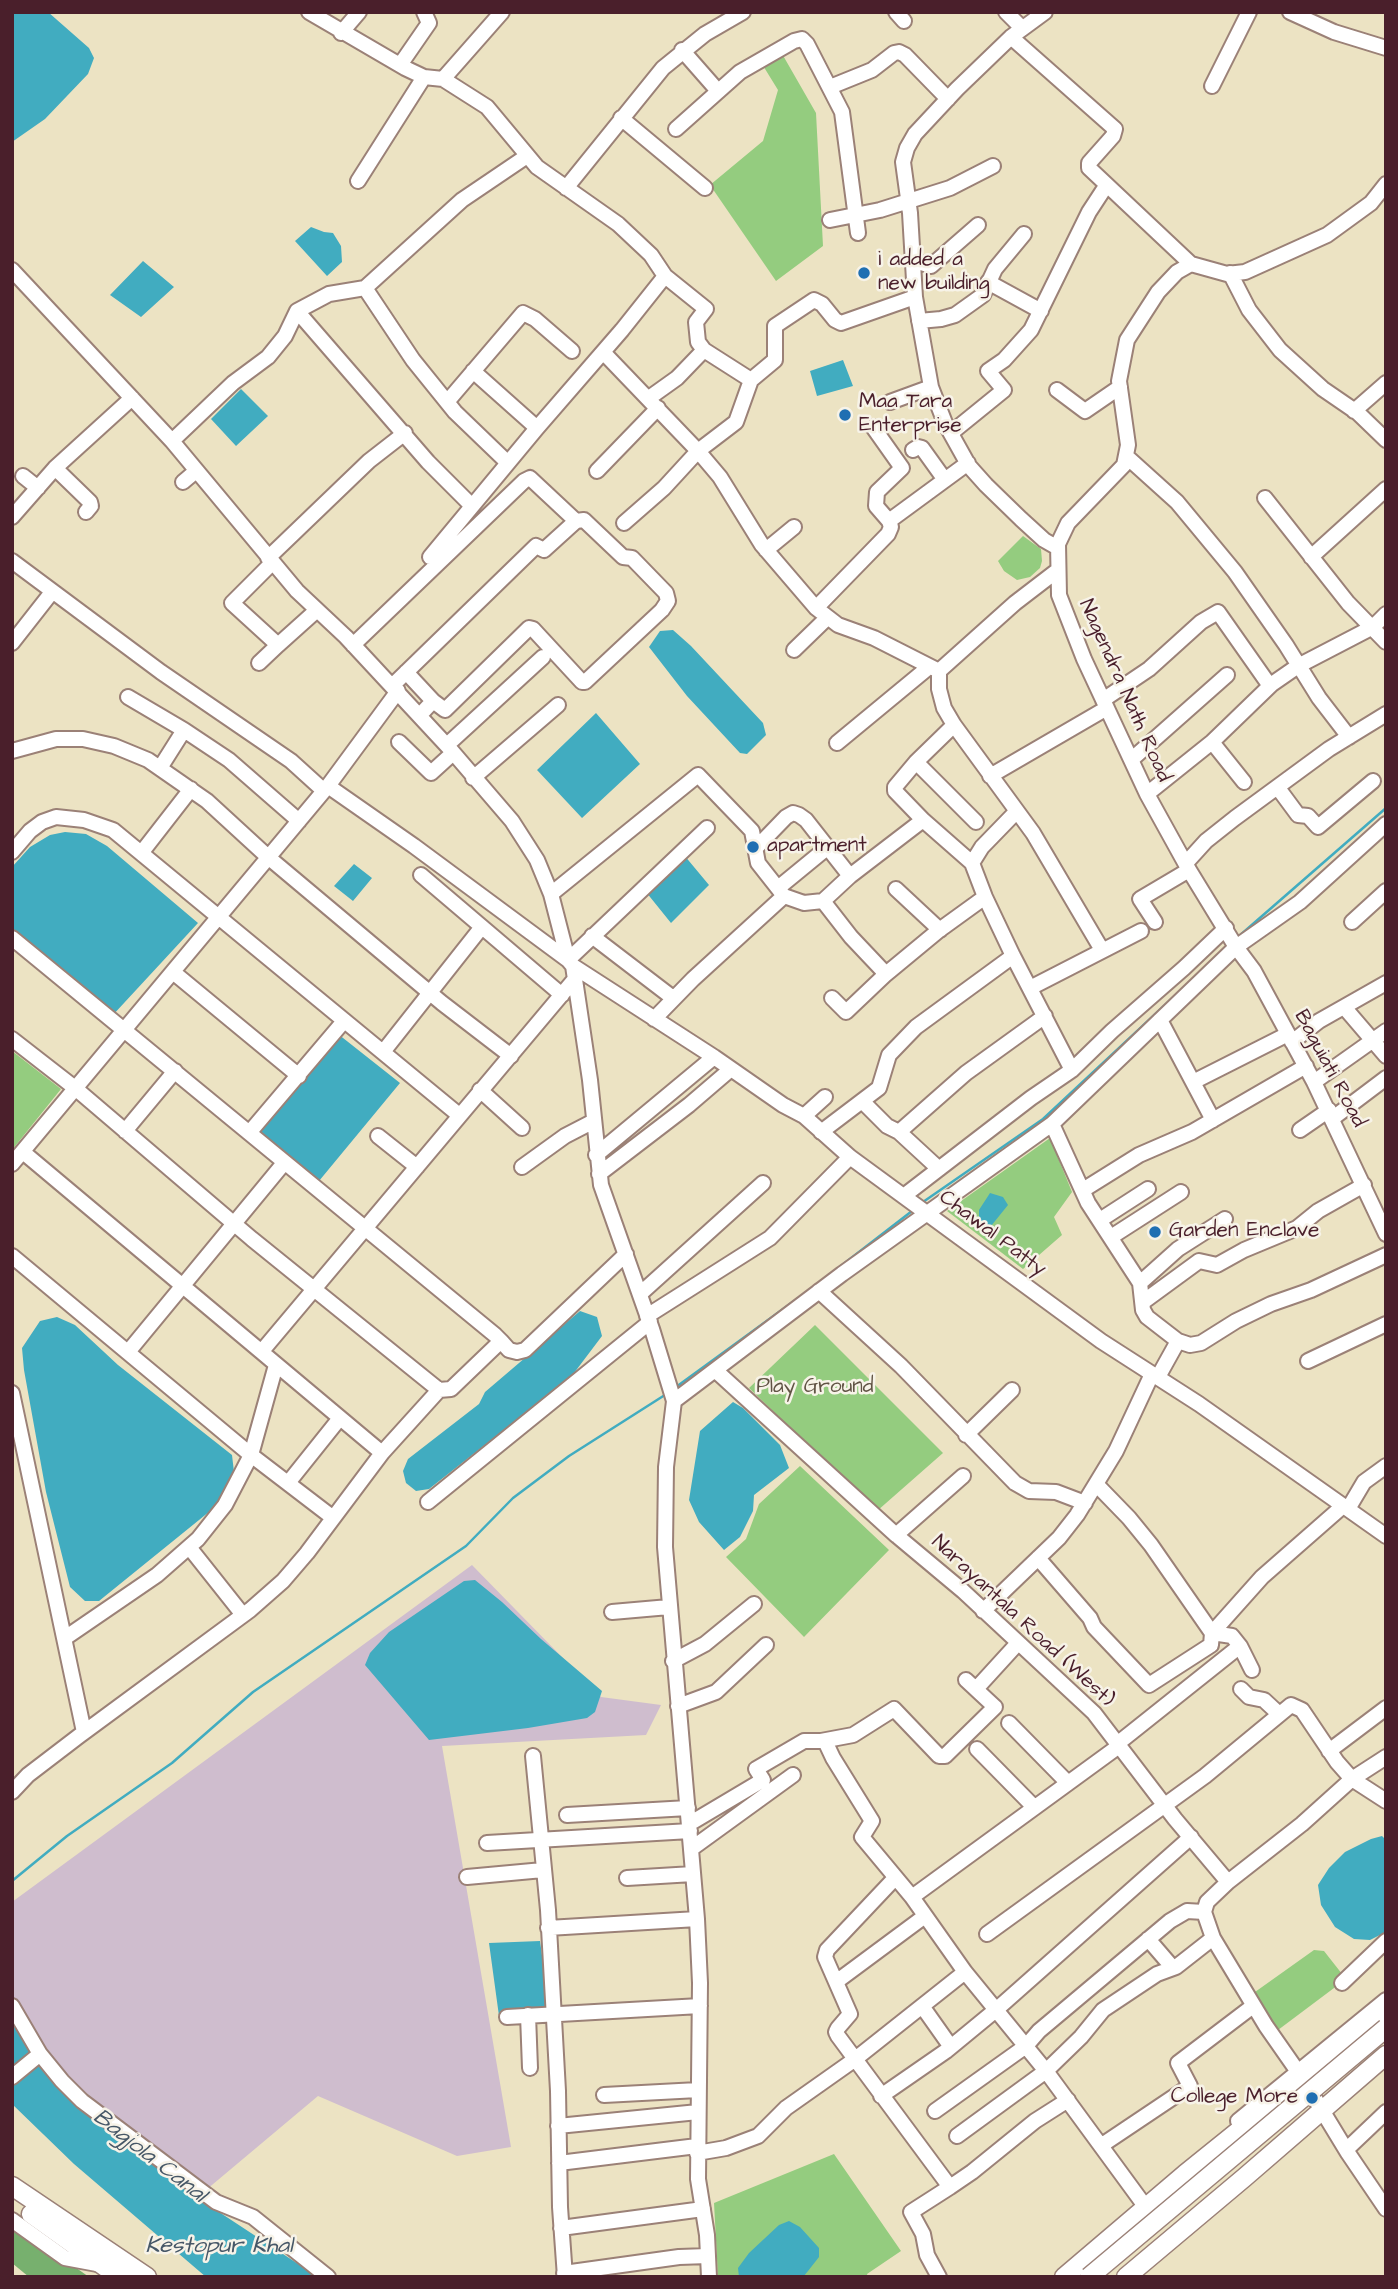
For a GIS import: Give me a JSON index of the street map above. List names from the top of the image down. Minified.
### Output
{"streets":{"street":["Nagendra Nath Road","Baguiati Road","Chawal Patty","Narayantala Road (West)"]},"crossings":[["Nagendra Nath Road","Baguiati Road"]],"water":["Bagjola Canal","Kestopur Khal"],"parks":["Play Ground"],"places":["i added a new building","Maa Tara Enterprise","apartment","Garden Enclave","College More"]}
